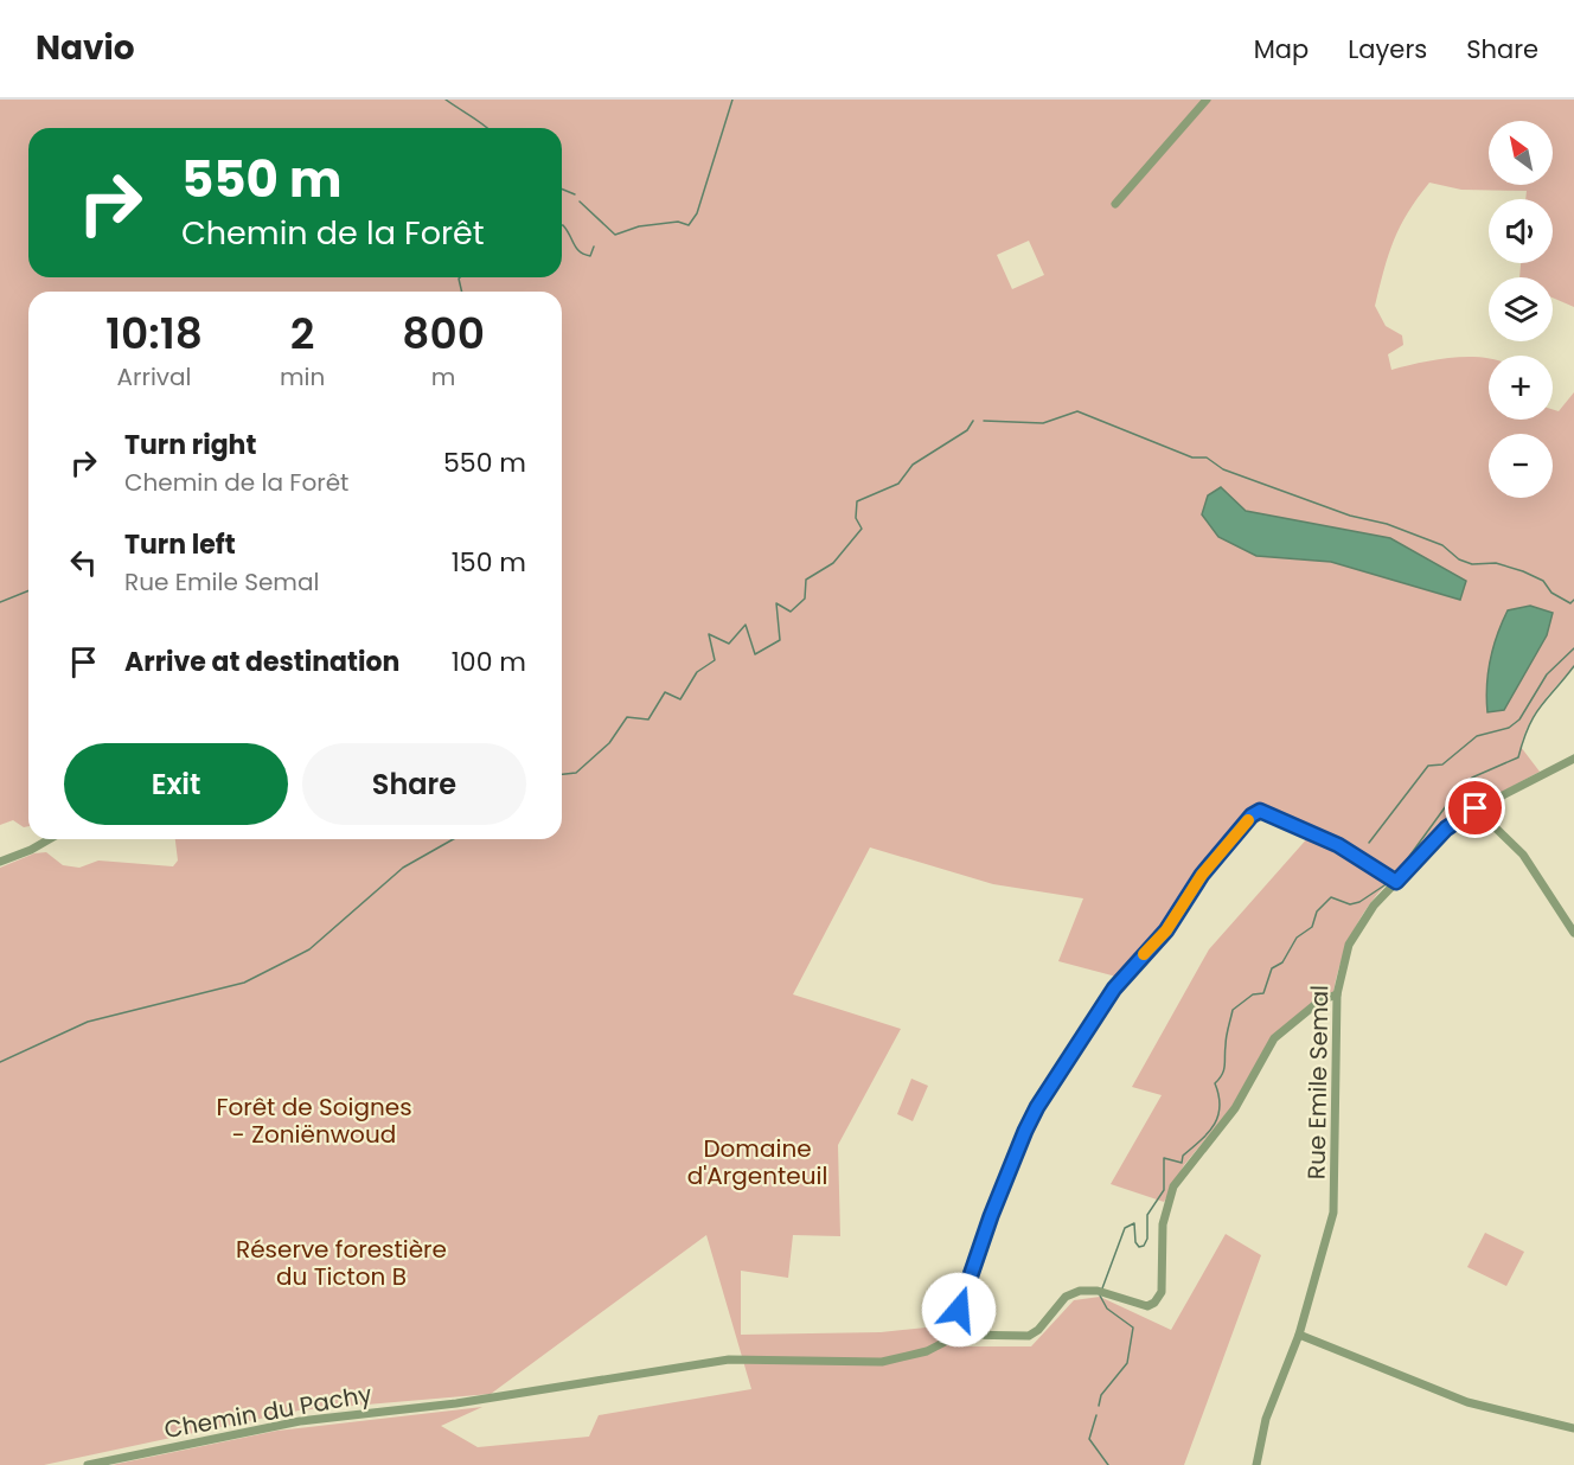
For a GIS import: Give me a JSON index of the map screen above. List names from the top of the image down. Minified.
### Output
{"streets":{"street":["Rue Emile Semal","Chemin du Pachy"]},"parks":["Forêt de Soignes - Zoniënwoud","Domaine d'Argenteuil","Réserve forestière du Ticton B"],"north":"top left","page":{"header":"Navio","nav":["Map","Layers","Share"],"map_buttons":["+","−"],"turn":["550 m","Chemin de la Forêt"],"eta":["10:18","Arrival","2","min","800","m"],"list":[{"name":"Turn right","note":"Chemin de la Forêt","value":"550 m"},{"name":"Turn left","note":"Rue Emile Semal","value":"150 m"},{"name":"Arrive at destination","value":"100 m"}],"buttons":["Exit","Share"]}}
